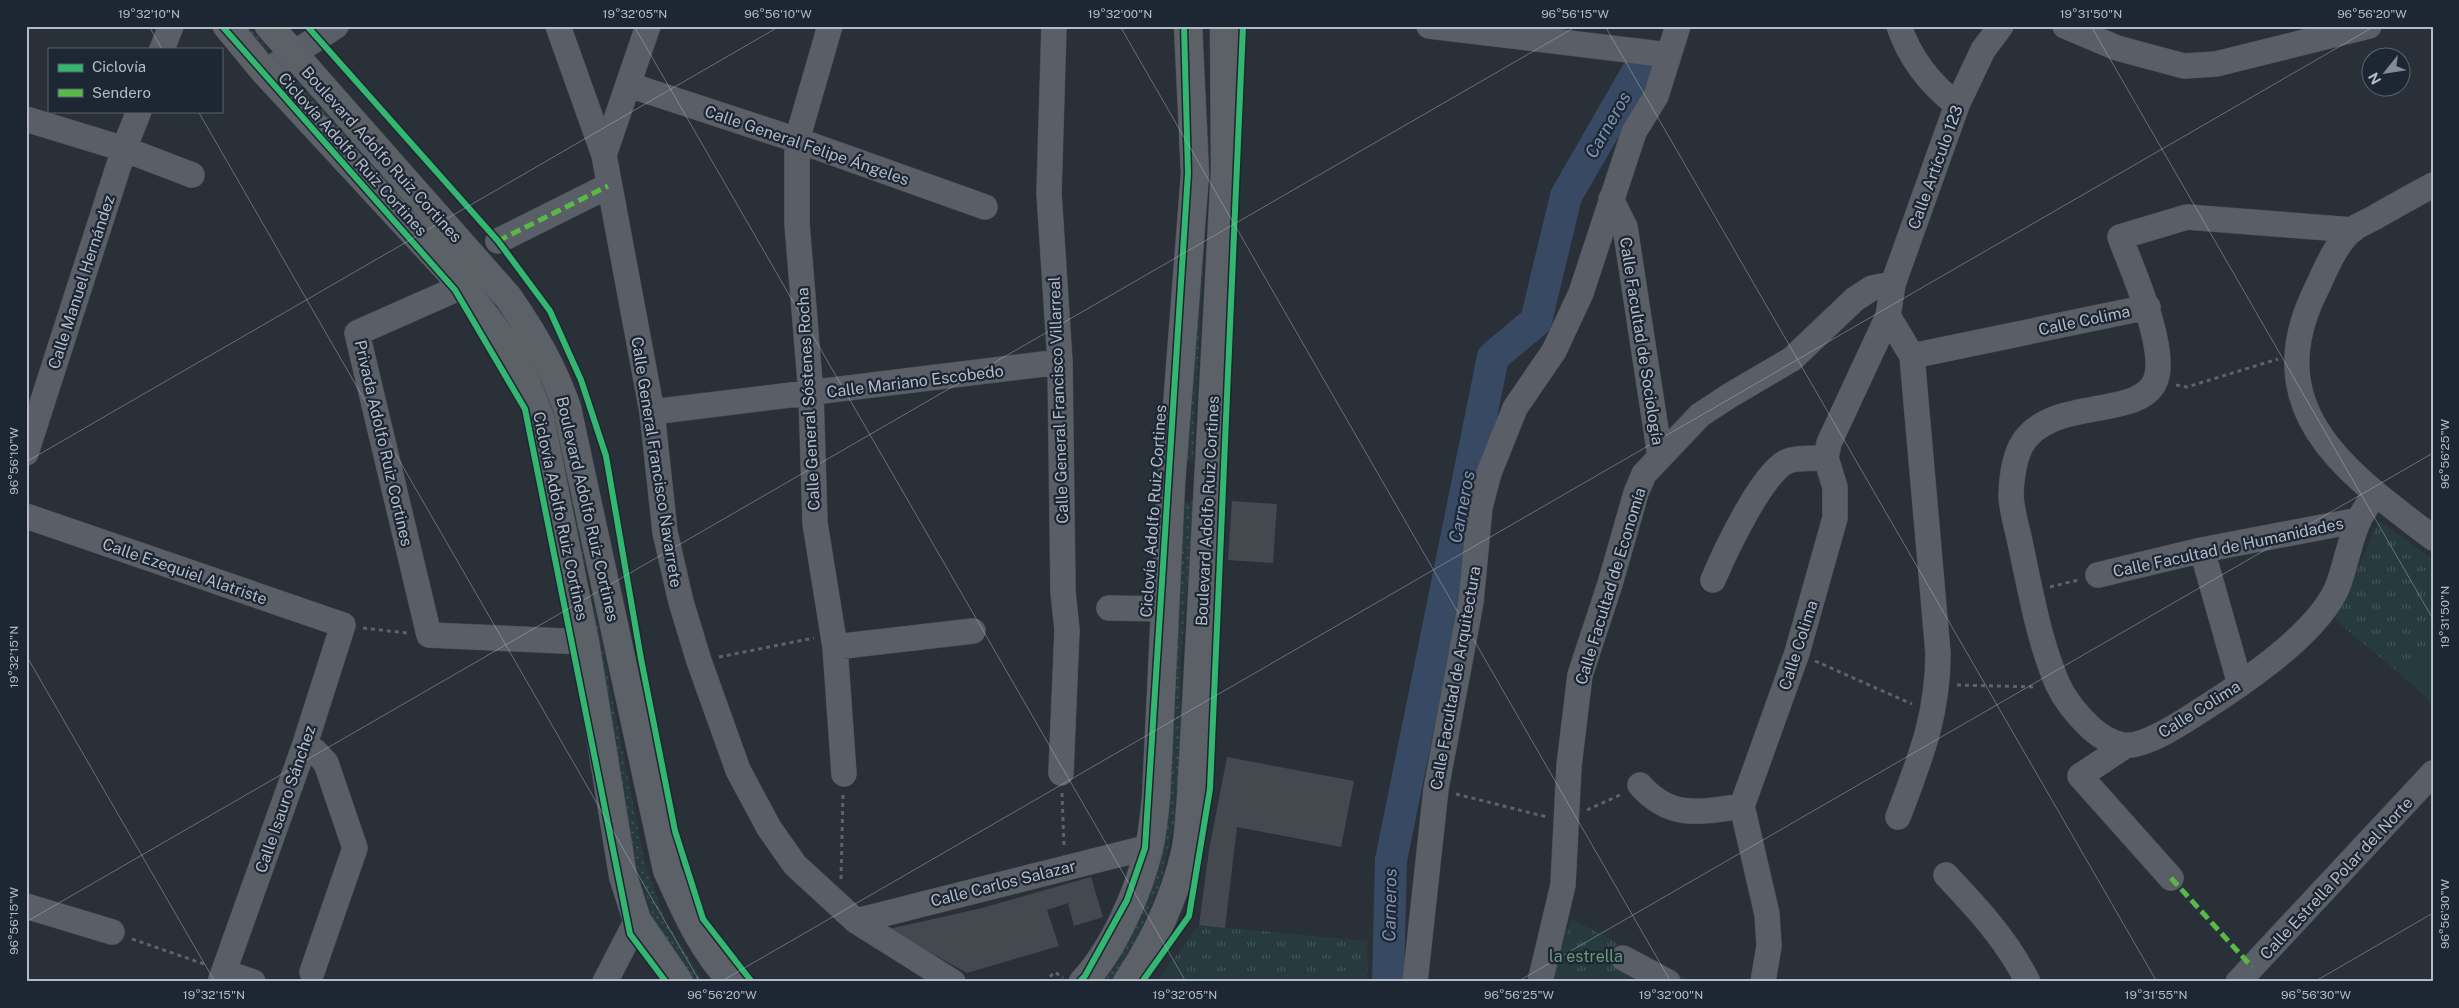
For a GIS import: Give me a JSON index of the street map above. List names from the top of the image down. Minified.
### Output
{"streets":{"main road":["Boulevard Adolfo Ruiz Cortines"],"street":["Calle General Felipe Ángeles","Calle Artículo 123","Calle Manuel Hernández","Calle Colima","Calle Facultad de Sociología","Calle Mariano Escobedo","Calle General Sóstenes Rocha","Calle General Francisco Villarreal","Privada Adolfo Ruiz Cortines","Calle General Francisco Navarrete","Calle Facultad de Humanidades","Calle Ezequiel Alatriste","Calle Facultad de Economía","Calle Facultad de Arquitectura","Calle Isauro Sánchez","Calle Estrella Polar del Norte","Calle Carlos Salazar"],"cycle path":["Ciclovía Adolfo Ruiz Cortines"]},"crossings":[["Calle General Felipe Ángeles","Calle General Sóstenes Rocha"],["Boulevard Adolfo Ruiz Cortines","Privada Adolfo Ruiz Cortines"],["Calle Artículo 123","Calle Facultad de Economía"],["Calle Colima","Calle Facultad de Humanidades"],["Calle Facultad de Sociología","Calle Facultad de Economía"],["Calle Facultad de Sociología","Calle Facultad de Arquitectura"],["Calle Mariano Escobedo","Calle General Sóstenes Rocha"],["Calle Mariano Escobedo","Calle General Francisco Villarreal"],["Calle Mariano Escobedo","Calle General Francisco Navarrete"],["Calle General Francisco Navarrete","Calle Carlos Salazar"],["Calle Ezequiel Alatriste","Calle Isauro Sánchez"]],"water":["Carneros"],"parks":["la estrella"],"legend":["Ciclovía","Sendero"],"north":"bottom left","coordinates":["19°32'10\"N","19°32'05\"N","96°56'10\"W","19°32'00\"N","96°56'15\"W","19°31'50\"N","96°56'20\"W","96°56'25\"W","19°32'15\"N","96°56'30\"W","19°31'55\"N"]}
